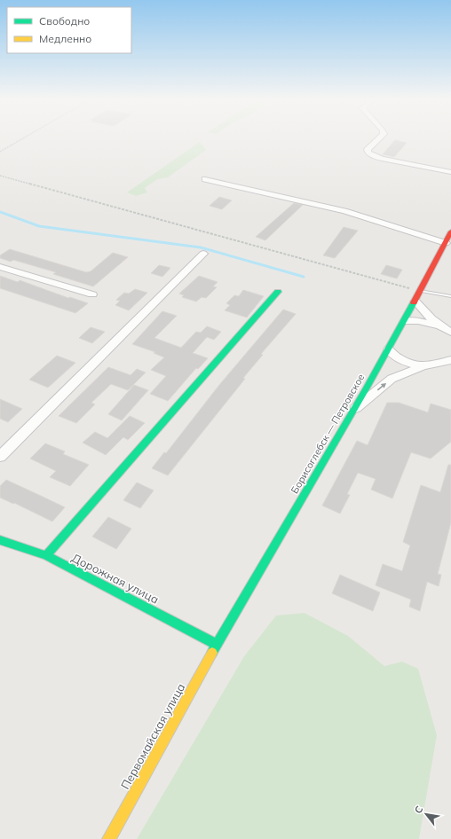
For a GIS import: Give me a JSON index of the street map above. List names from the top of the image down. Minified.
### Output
{"streets":{"street":["Борисоглебск — Петровское","Дорожная улица","Первомайская улица"]},"crossings":[["Борисоглебск — Петровское","Дорожная улица"],["Борисоглебск — Петровское","Первомайская улица"],["Дорожная улица","Первомайская улица"]],"legend":["Свободно","Медленно"],"north":"top left"}
